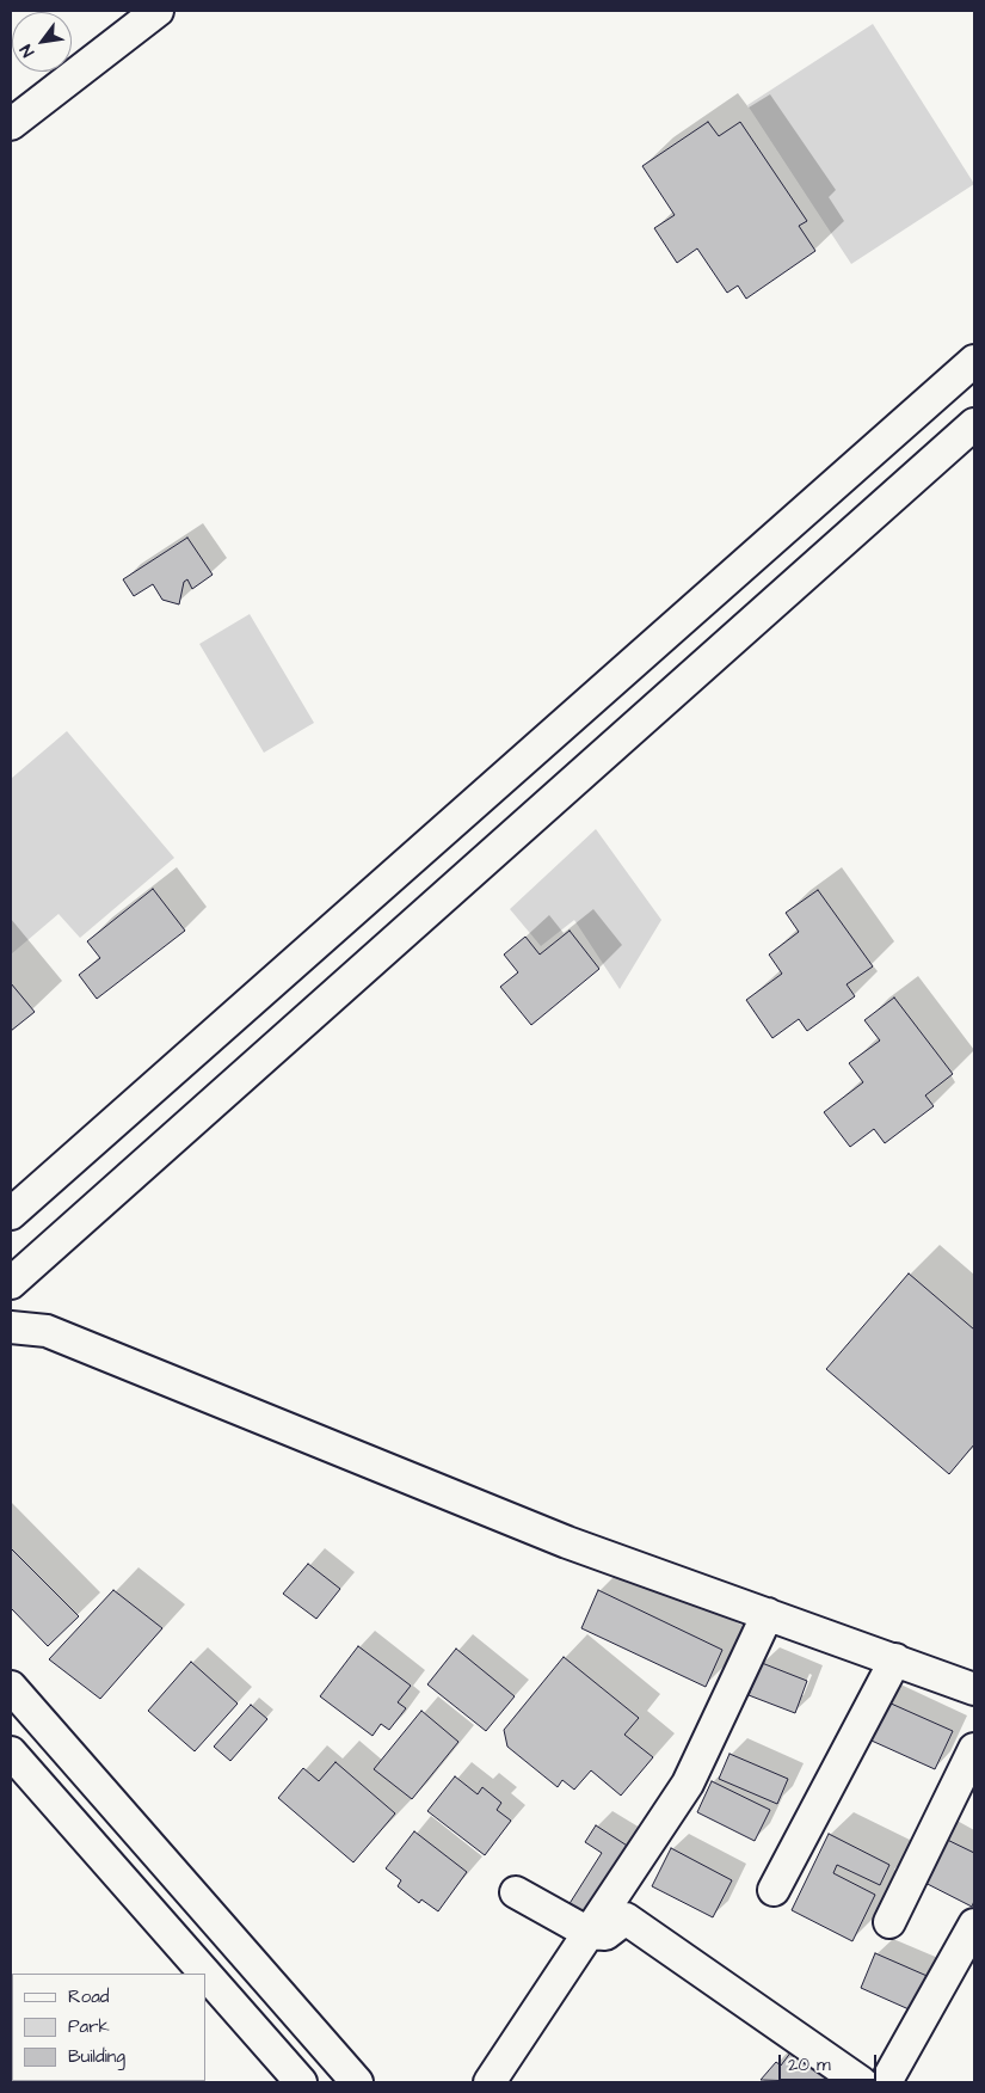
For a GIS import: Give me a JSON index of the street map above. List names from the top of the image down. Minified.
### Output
{"legend":["Road","Park","Building"],"scale_bar":"20 m","north":"bottom left"}
